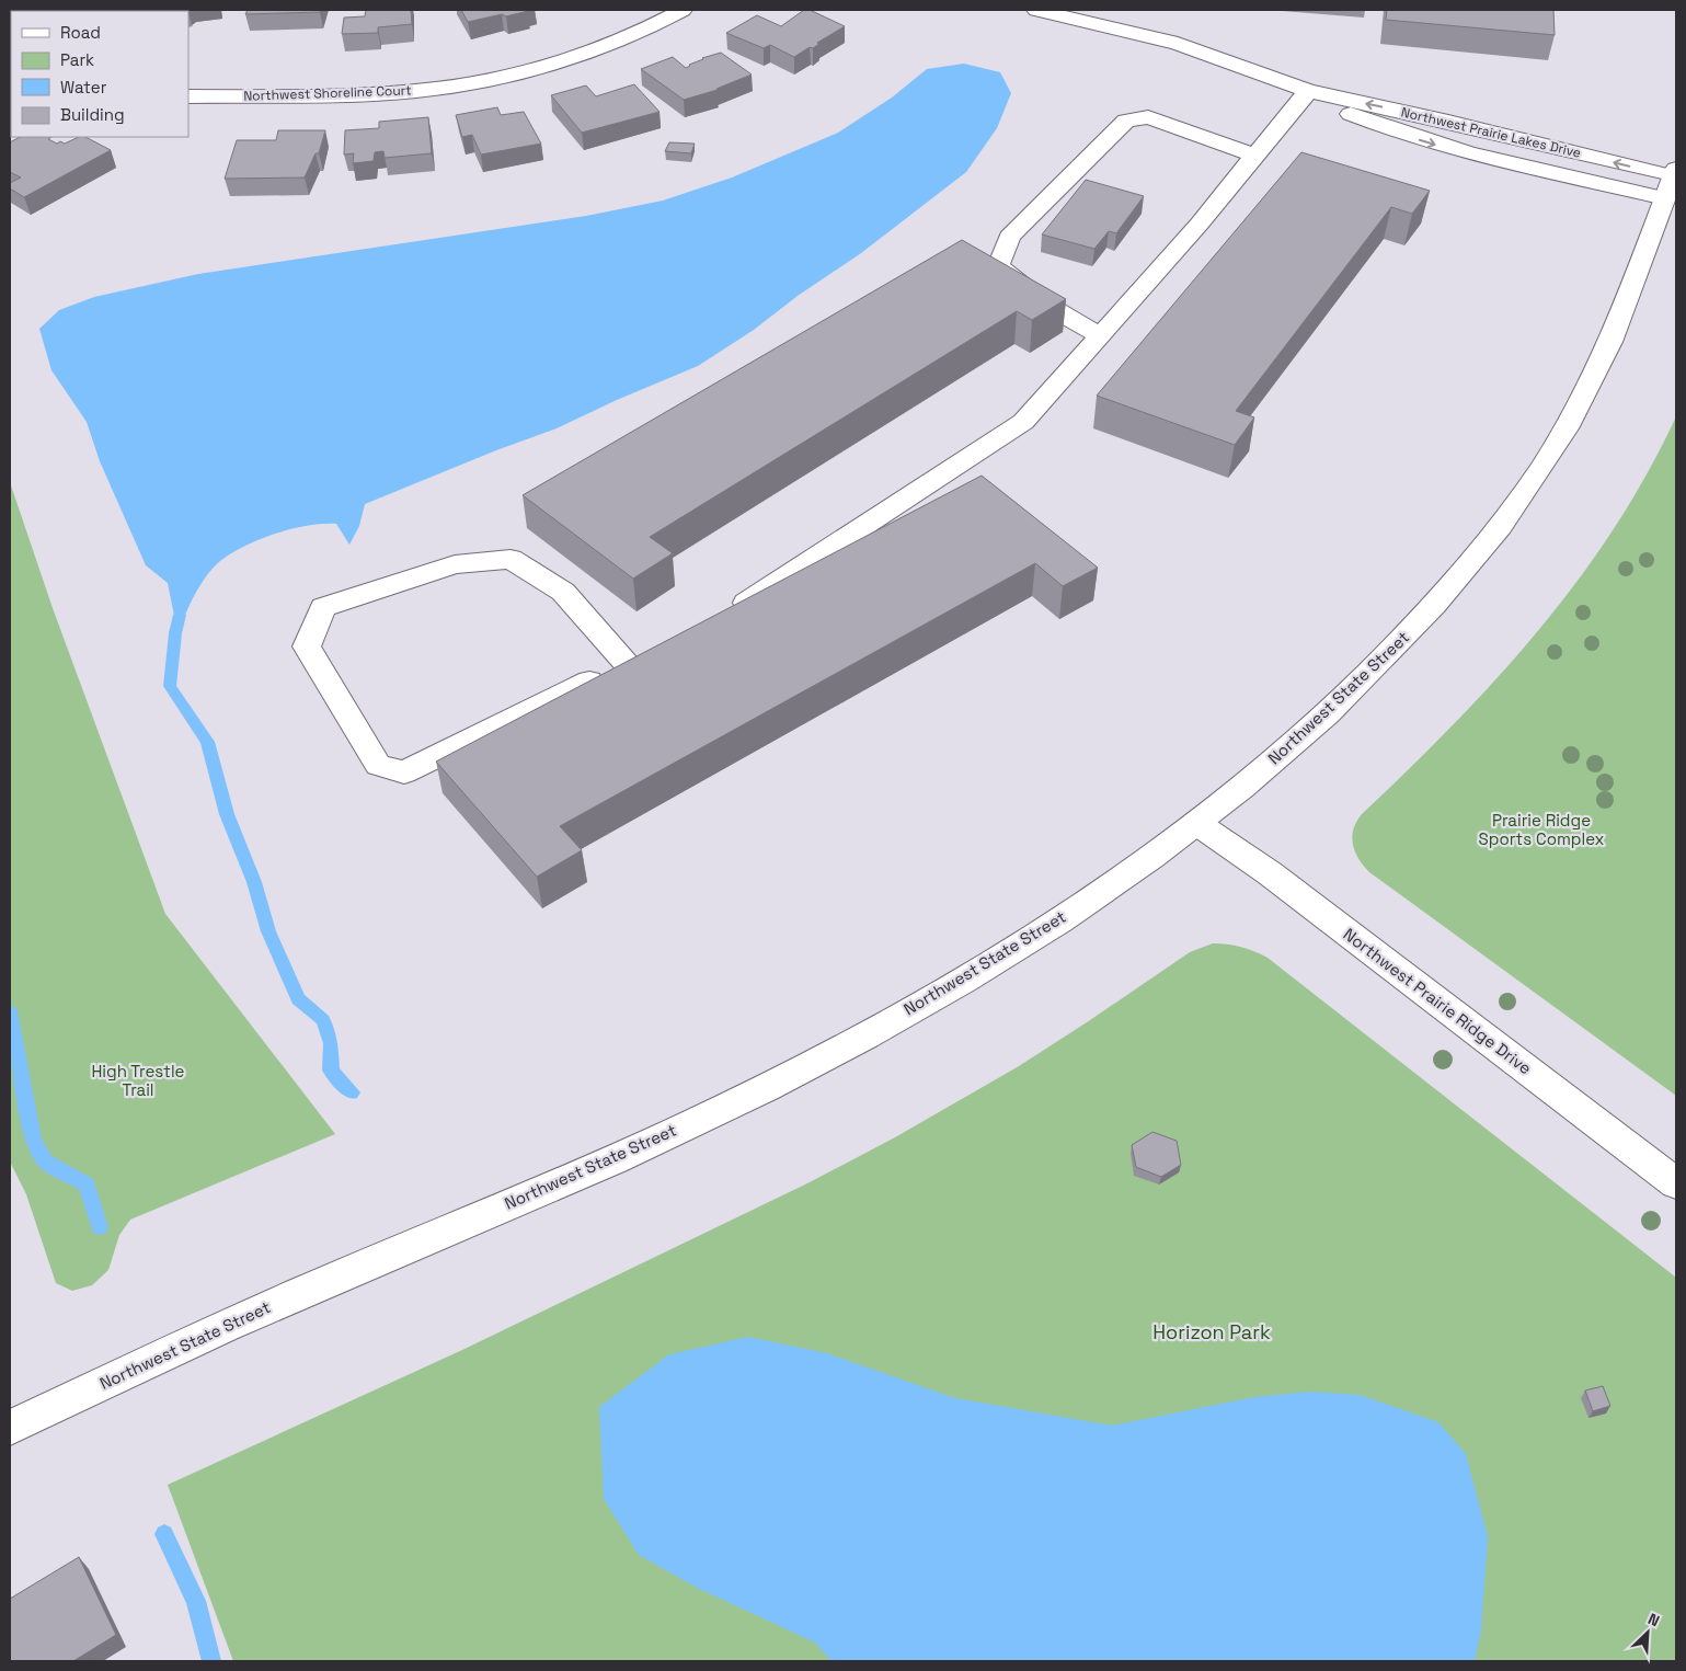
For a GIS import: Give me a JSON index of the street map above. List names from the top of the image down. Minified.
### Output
{"streets":{"main road":["Northwest Shoreline Court","Northwest Prairie Lakes Drive","Northwest State Street","Northwest Prairie Ridge Drive"]},"crossings":[["Northwest Prairie Lakes Drive","Northwest State Street"],["Northwest State Street","Northwest Prairie Ridge Drive"]],"parks":["Prairie Ridge Sports Complex","High Trestle Trail","Horizon Park"],"legend":["Road","Park","Water","Building"],"north":"top right"}
